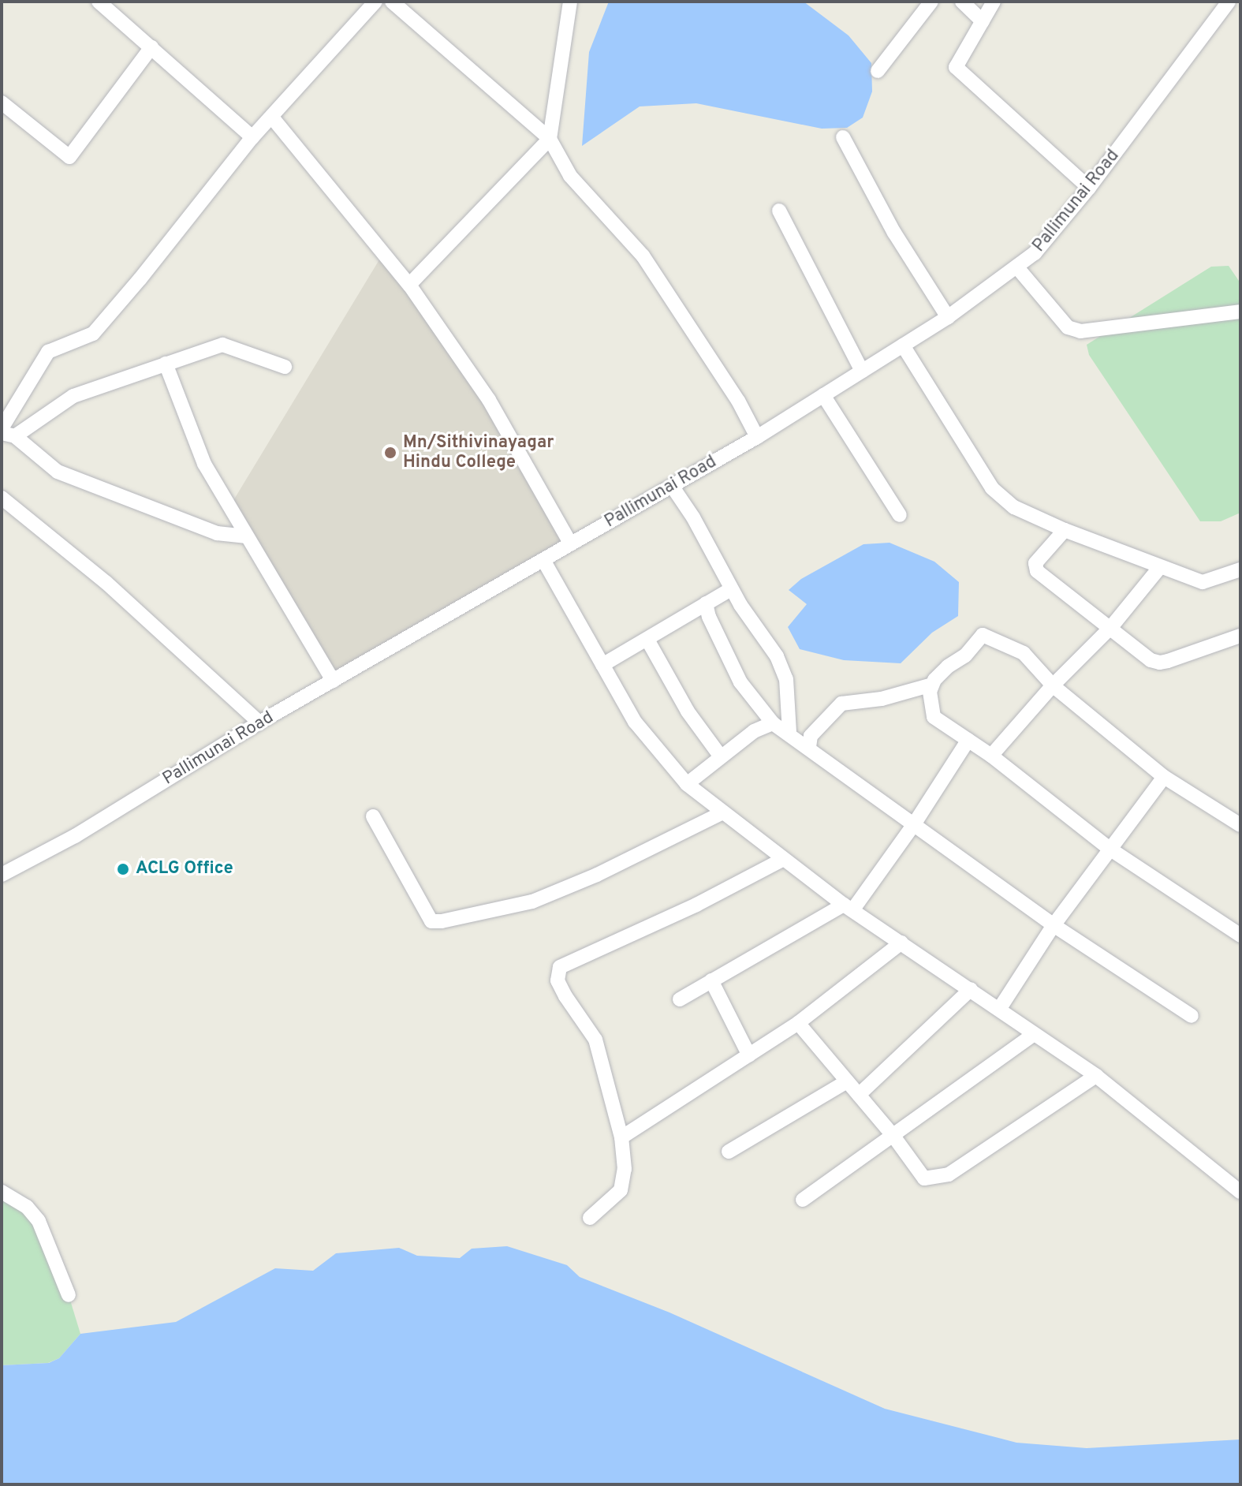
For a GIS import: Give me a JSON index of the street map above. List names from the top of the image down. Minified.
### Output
{"streets":{"street":["Pallimunai Road"]},"places":["Mn/Sithivinayagar Hindu College","ACLG Office"]}
